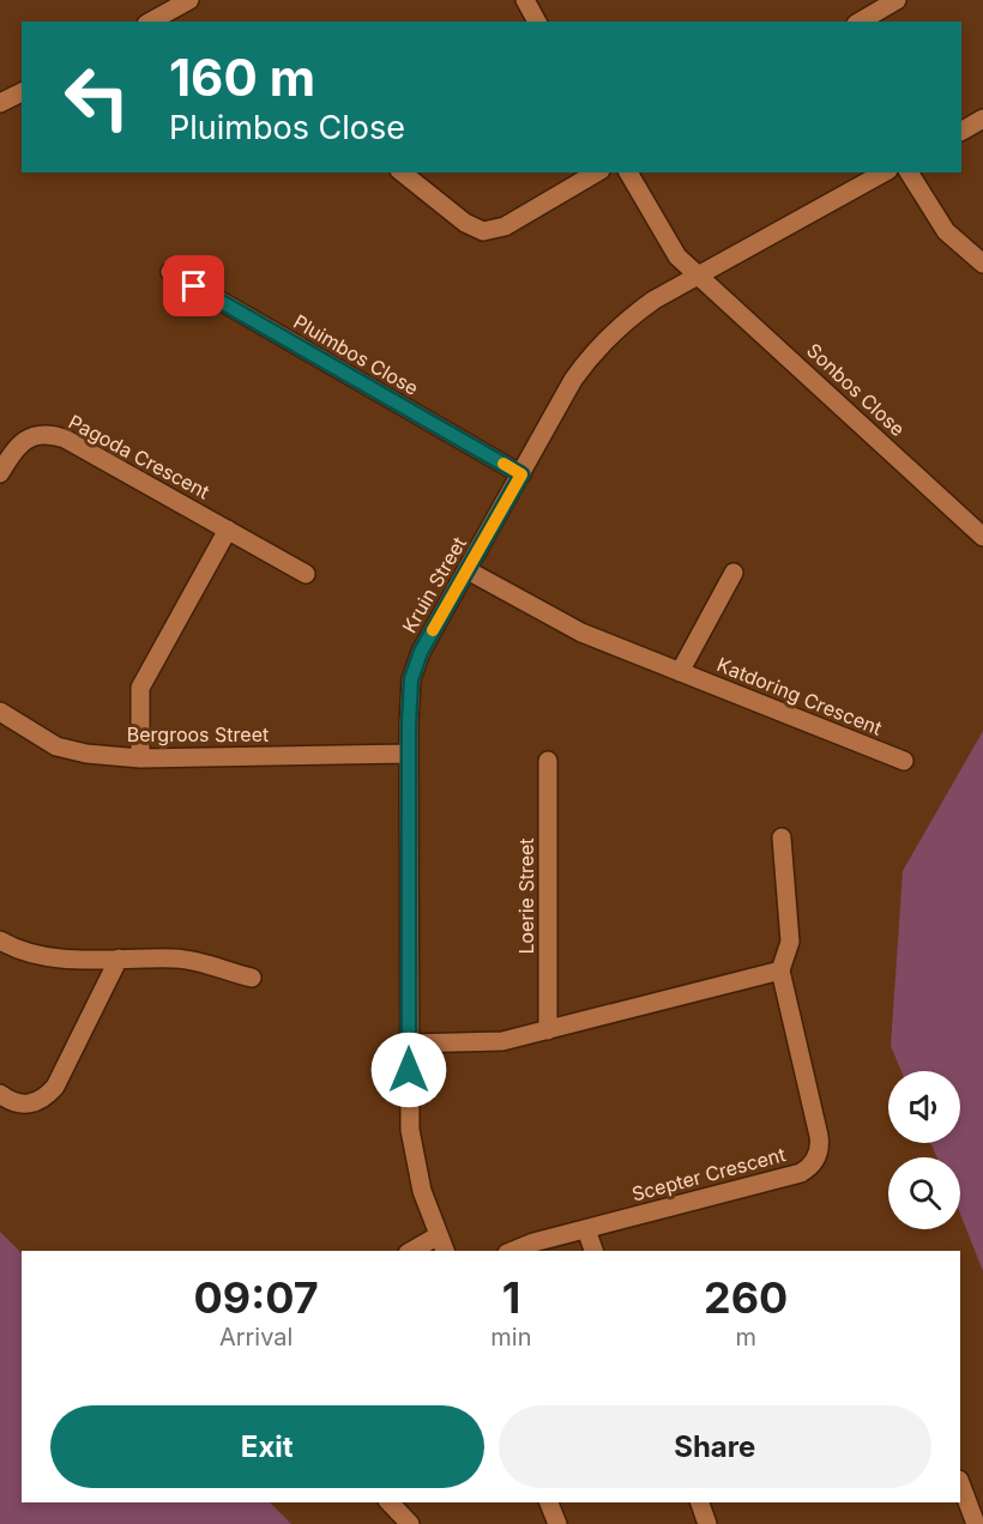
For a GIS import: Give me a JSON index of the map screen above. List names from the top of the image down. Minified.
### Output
{"streets":{"street":["Pluimbos Close","Sonbos Close","Pagoda Crescent","Kruin Street","Katdoring Crescent","Bergroos Street","Loerie Street","Scepter Crescent"]},"crossings":[["Pluimbos Close","Kruin Street"],["Sonbos Close","Kruin Street"],["Kruin Street","Katdoring Crescent"],["Kruin Street","Bergroos Street"]],"page":{"turn":["160 m","Pluimbos Close"],"eta":["09:07","Arrival","1","min","260","m"],"buttons":["Exit","Share"]}}
